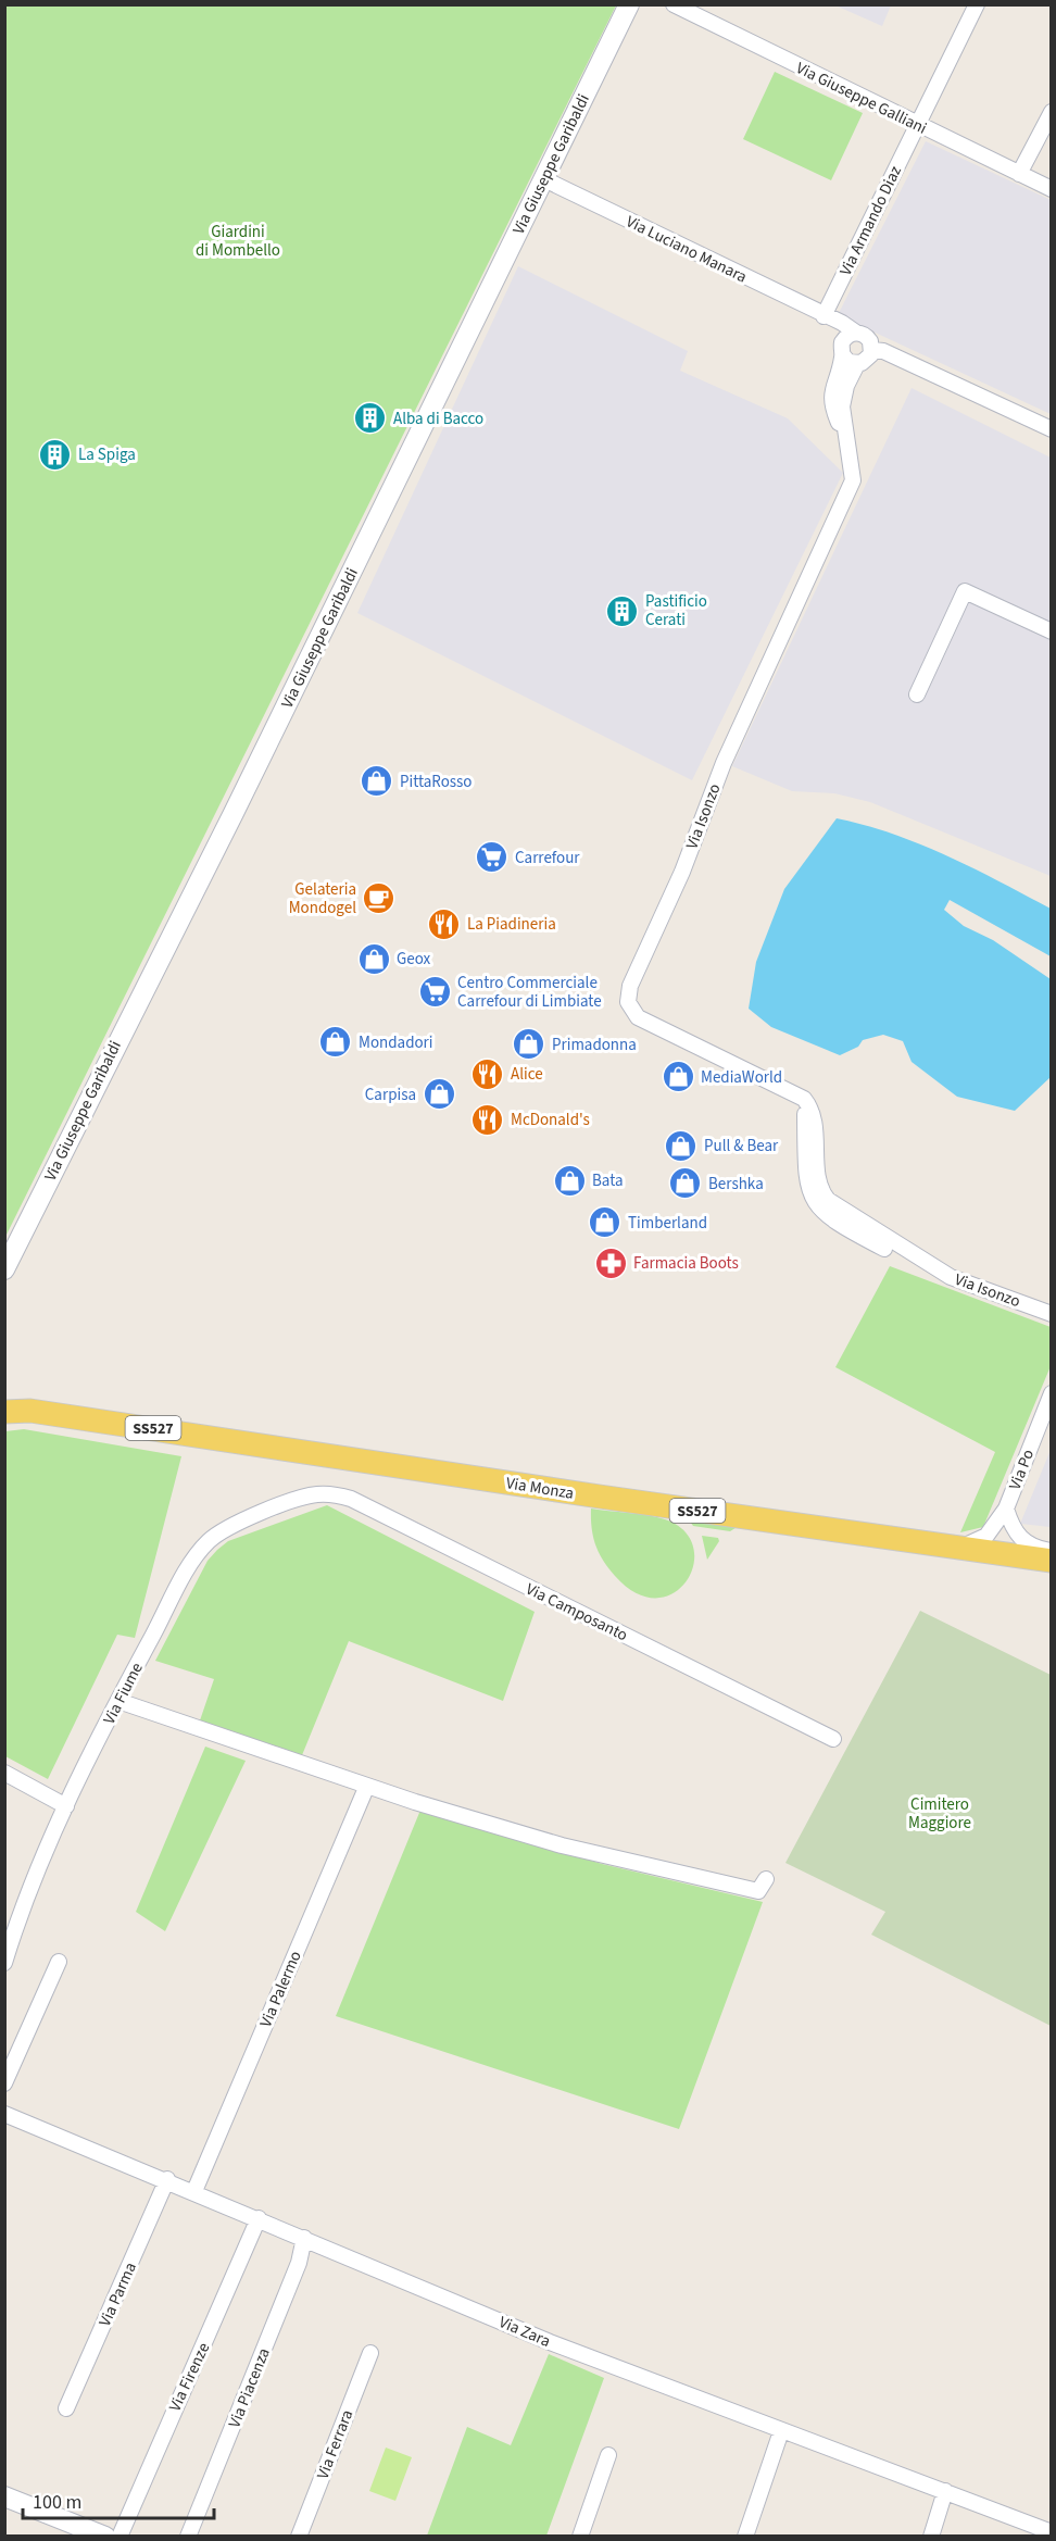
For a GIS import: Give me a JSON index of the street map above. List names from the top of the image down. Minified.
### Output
{"streets":{"main road":["SS527","Via Monza"],"street":["Via Giuseppe Galliani","Via Giuseppe Garibaldi","Via Armando Diaz","Via Luciano Manara","Via Isonzo","Via Po","Via Camposanto","Via Fiume","Via Palermo","Via Parma","Via Zara","Via Firenze","Via Piacenza","Via Ferrara"]},"crossings":[["Via Giuseppe Galliani","Via Armando Diaz"],["Via Giuseppe Garibaldi","Via Luciano Manara"],["Via Armando Diaz","Via Luciano Manara"],["Via Luciano Manara","Via Isonzo"],["Via Po","Via Monza"],["Via Camposanto","Via Fiume"],["Via Palermo","Via Zara"],["Via Parma","Via Zara"],["Via Zara","Via Firenze"],["Via Zara","Via Piacenza"]],"parks":["Giardini di Mombello","Cimitero Maggiore"],"places":{"building":["Alba di Bacco","La Spiga","Pastificio Cerati"],"shop":["PittaRosso","Geox","Mondadori","Primadonna","MediaWorld","Carpisa","Pull & Bear","Bata","Bershka","Timberland"],"supermarket":["Carrefour","Centro Commerciale Carrefour di Limbiate"],"cafe":["Gelateria Mondogel"],"restaurant":["La Piadineria","Alice","McDonald's"],"pharmacy":["Farmacia Boots"]},"scale_bar":"100 m"}
